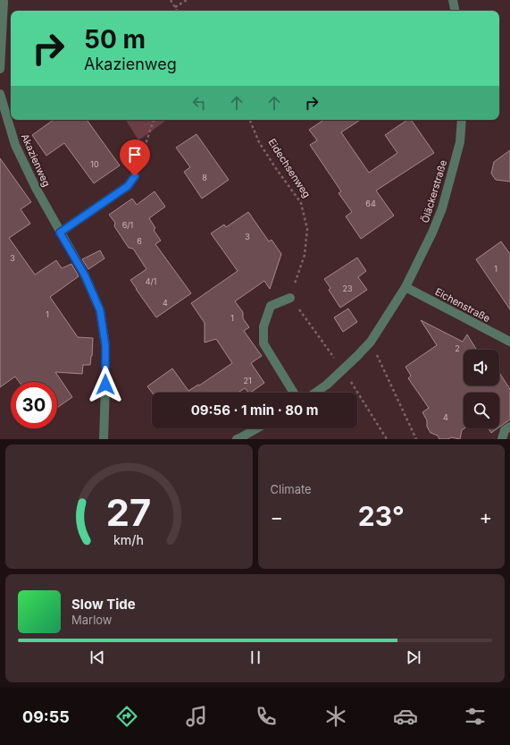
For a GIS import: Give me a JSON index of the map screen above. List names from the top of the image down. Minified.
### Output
{"streets":{"street":["Akazienweg","Öläckerstraße","Eichenstraße"],"path":["Eidechsenweg"]},"crossings":[["Öläckerstraße","Eichenstraße"]],"house_numbers":["10","8","64","6/1","3","6","3","1","4/1","23","4","1","1","2","21","4"],"page":{"turn":["50 m","Akazienweg"],"limit":"30","trip":"09:56 · 1 min · 80 m","tile":"Climate","heat":["−","23°","+"],"song":["Slow Tide","Marlow"],"tabs":"09:55","gauge":["27","km/h"]}}
